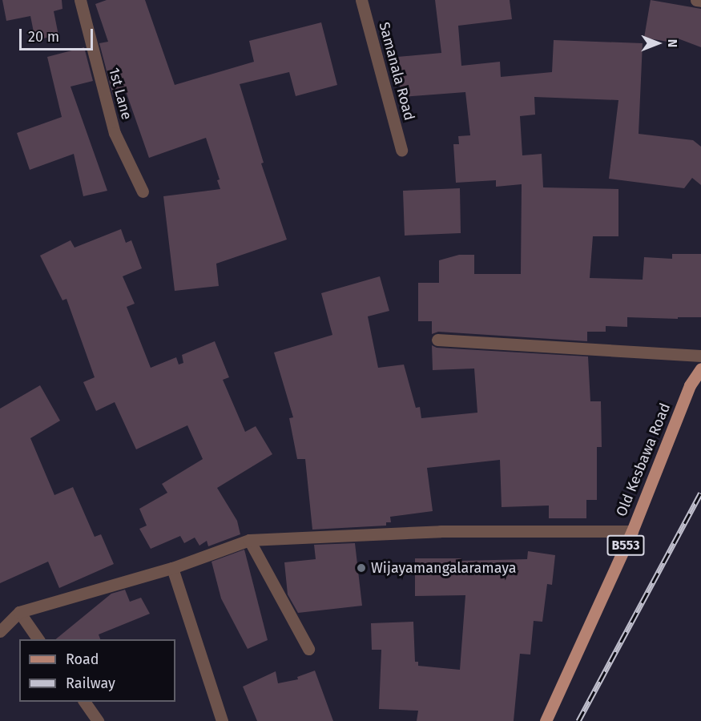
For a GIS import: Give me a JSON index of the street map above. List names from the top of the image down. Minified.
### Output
{"streets":{"main road":["Old Kesbawa Road","B553"],"street":["Samanala Road","1st Lane"]},"places":["Wijayamangalaramaya"],"legend":["Road","Railway"],"scale_bar":"20 m","north":"right"}
